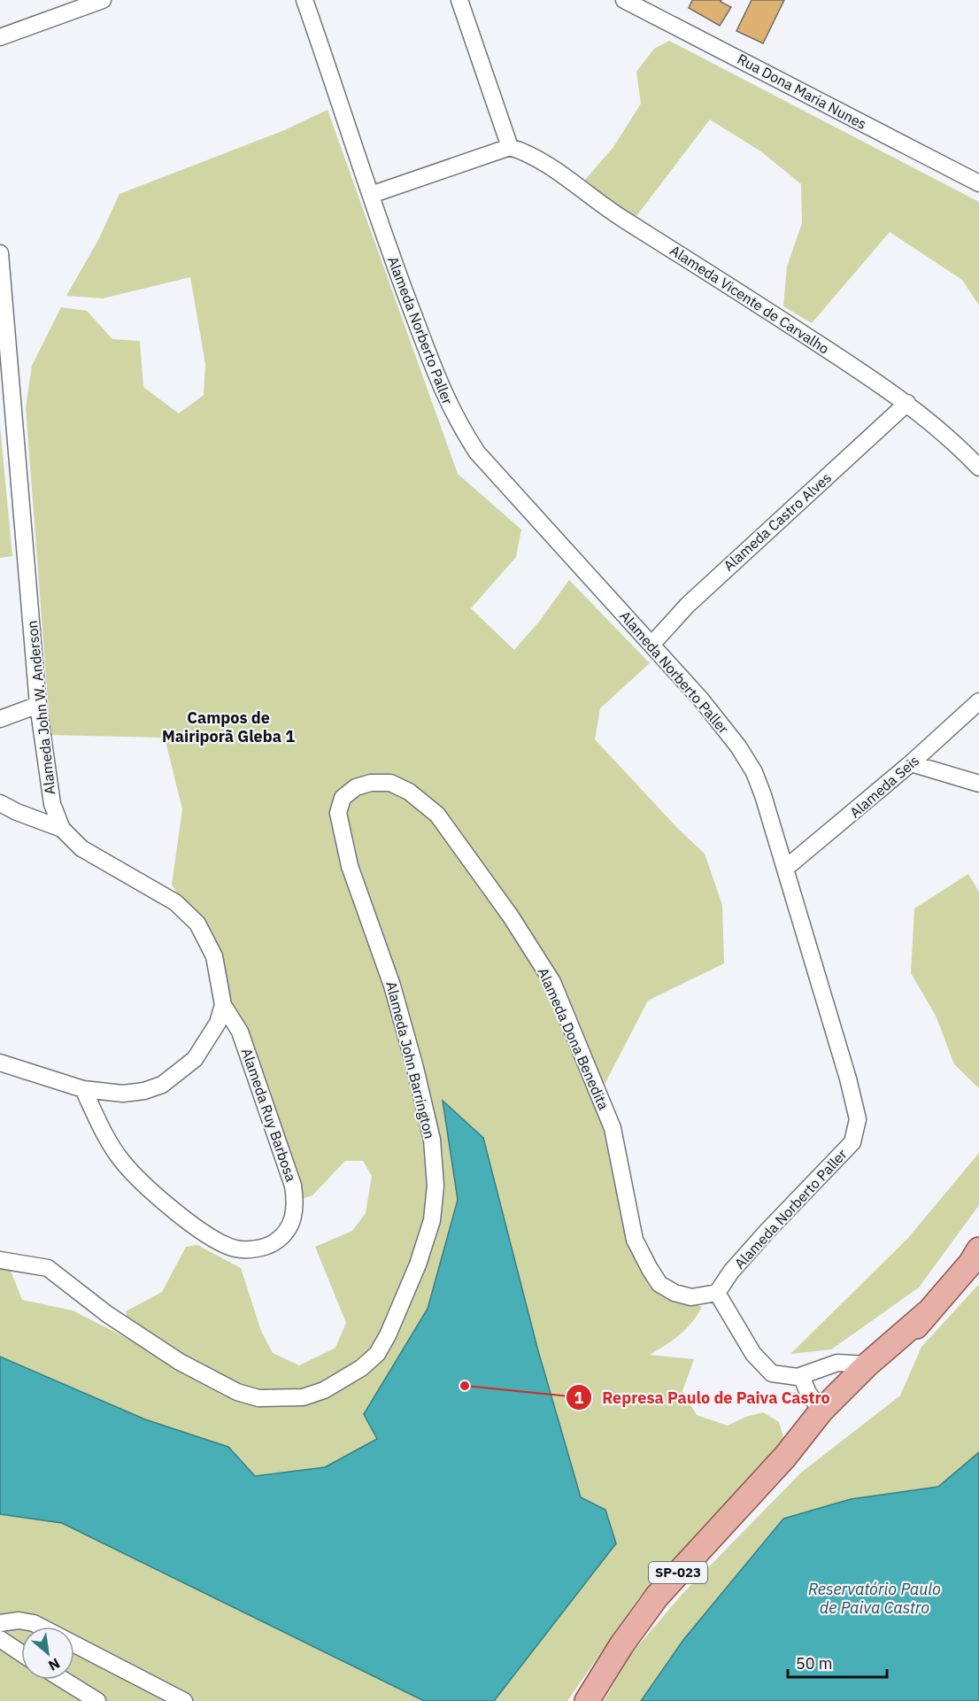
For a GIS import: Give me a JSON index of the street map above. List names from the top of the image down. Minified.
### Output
{"streets":{"main road":["SP-023"],"street":["Rua Dona Maria Nunes","Alameda Vicente de Carvalho","Alameda Norberto Paller","Alameda Castro Alves","Alameda John W. Anderson","Alameda Seis","Alameda Dona Benedita","Alameda John Barrington","Alameda Ruy Barbosa"]},"crossings":[["Alameda Vicente de Carvalho","Alameda Castro Alves"],["Alameda Norberto Paller","Alameda Castro Alves"],["Alameda Norberto Paller","Alameda Seis"],["Alameda Norberto Paller","Alameda Dona Benedita"],["Alameda John W. Anderson","Alameda Ruy Barbosa"],["Alameda Dona Benedita","Alameda John Barrington"]],"districts":["Campos de Mairiporã Gleba 1"],"water":["Reservatório Paulo de Paiva Castro"],"places":["Represa Paulo de Paiva Castro"],"scale_bar":"50 m","north":"bottom right"}
